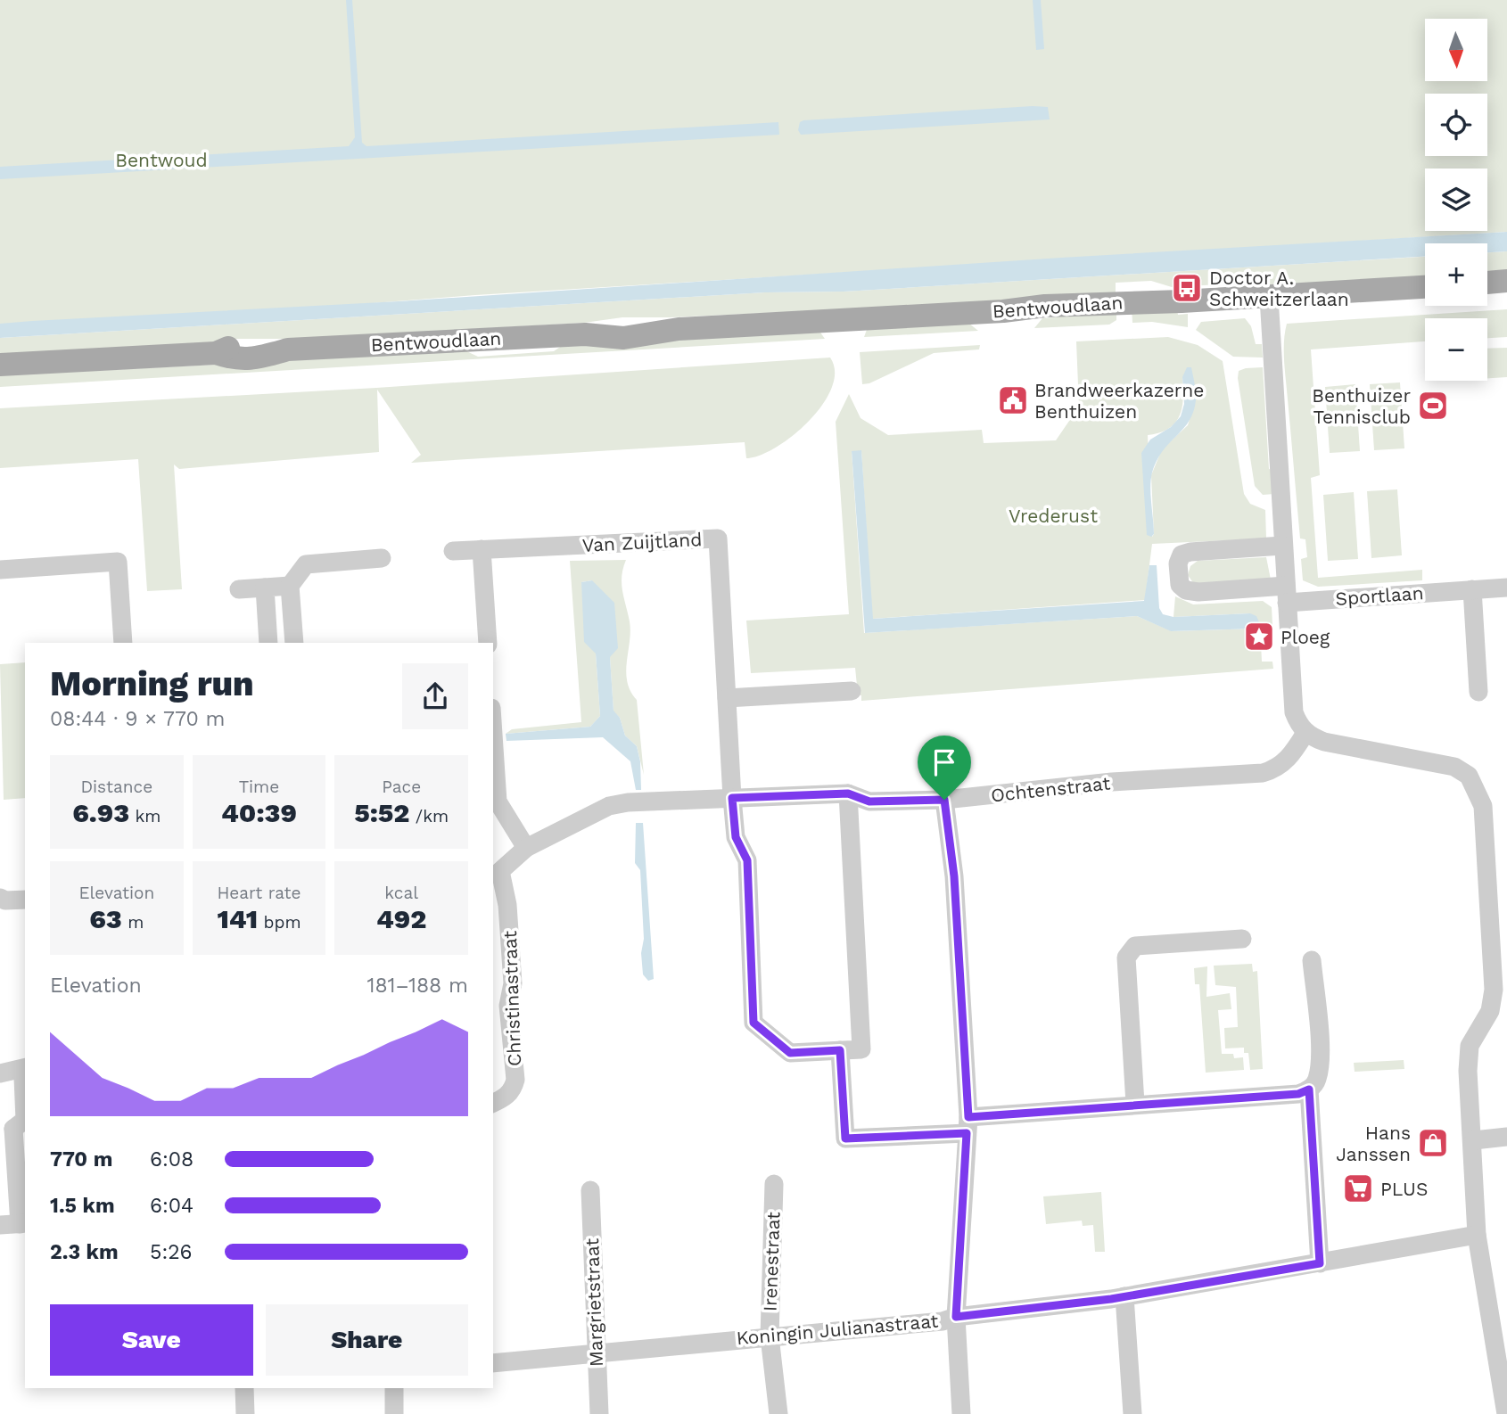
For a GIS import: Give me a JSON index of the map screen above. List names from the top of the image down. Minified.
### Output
{"streets":{"main road":["Bentwoudlaan"],"street":["Van Zuijtland","Sportlaan","Ochtenstraat","Christinastraat","Irenestraat","Margrietstraat","Koningin Julianastraat"]},"crossings":[["Van Zuijtland","Ochtenstraat"],["Van Zuijtland","Christinastraat"],["Ochtenstraat","Christinastraat"],["Irenestraat","Koningin Julianastraat"],["Margrietstraat","Koningin Julianastraat"]],"parks":["Bentwoud","Vrederust"],"places":{"bus stop":["Doctor A. Schweitzerlaan"],"public building":["Brandweerkazerne Benthuizen"],"sports":["Benthuizer Tennisclub"],"place":["Ploeg"],"shop":["Hans Janssen"],"supermarket":["PLUS"]},"north":"bottom","page":{"map_buttons":["+","−"],"heading":["Morning run","08:44 · 9 × 770 m"],"stats":[["Distance","6.93 km"],["Time","40:39"],["Pace","5:52 /km"],["Elevation","63 m"],["Heart rate","141 bpm"],["kcal","492"]],"chart":["Elevation","181–188 m"],"list":[{"name":"770 m","note":"6:08"},{"name":"1.5 km","note":"6:04"},{"name":"2.3 km","note":"5:26"}],"buttons":["Save","Share"]}}
